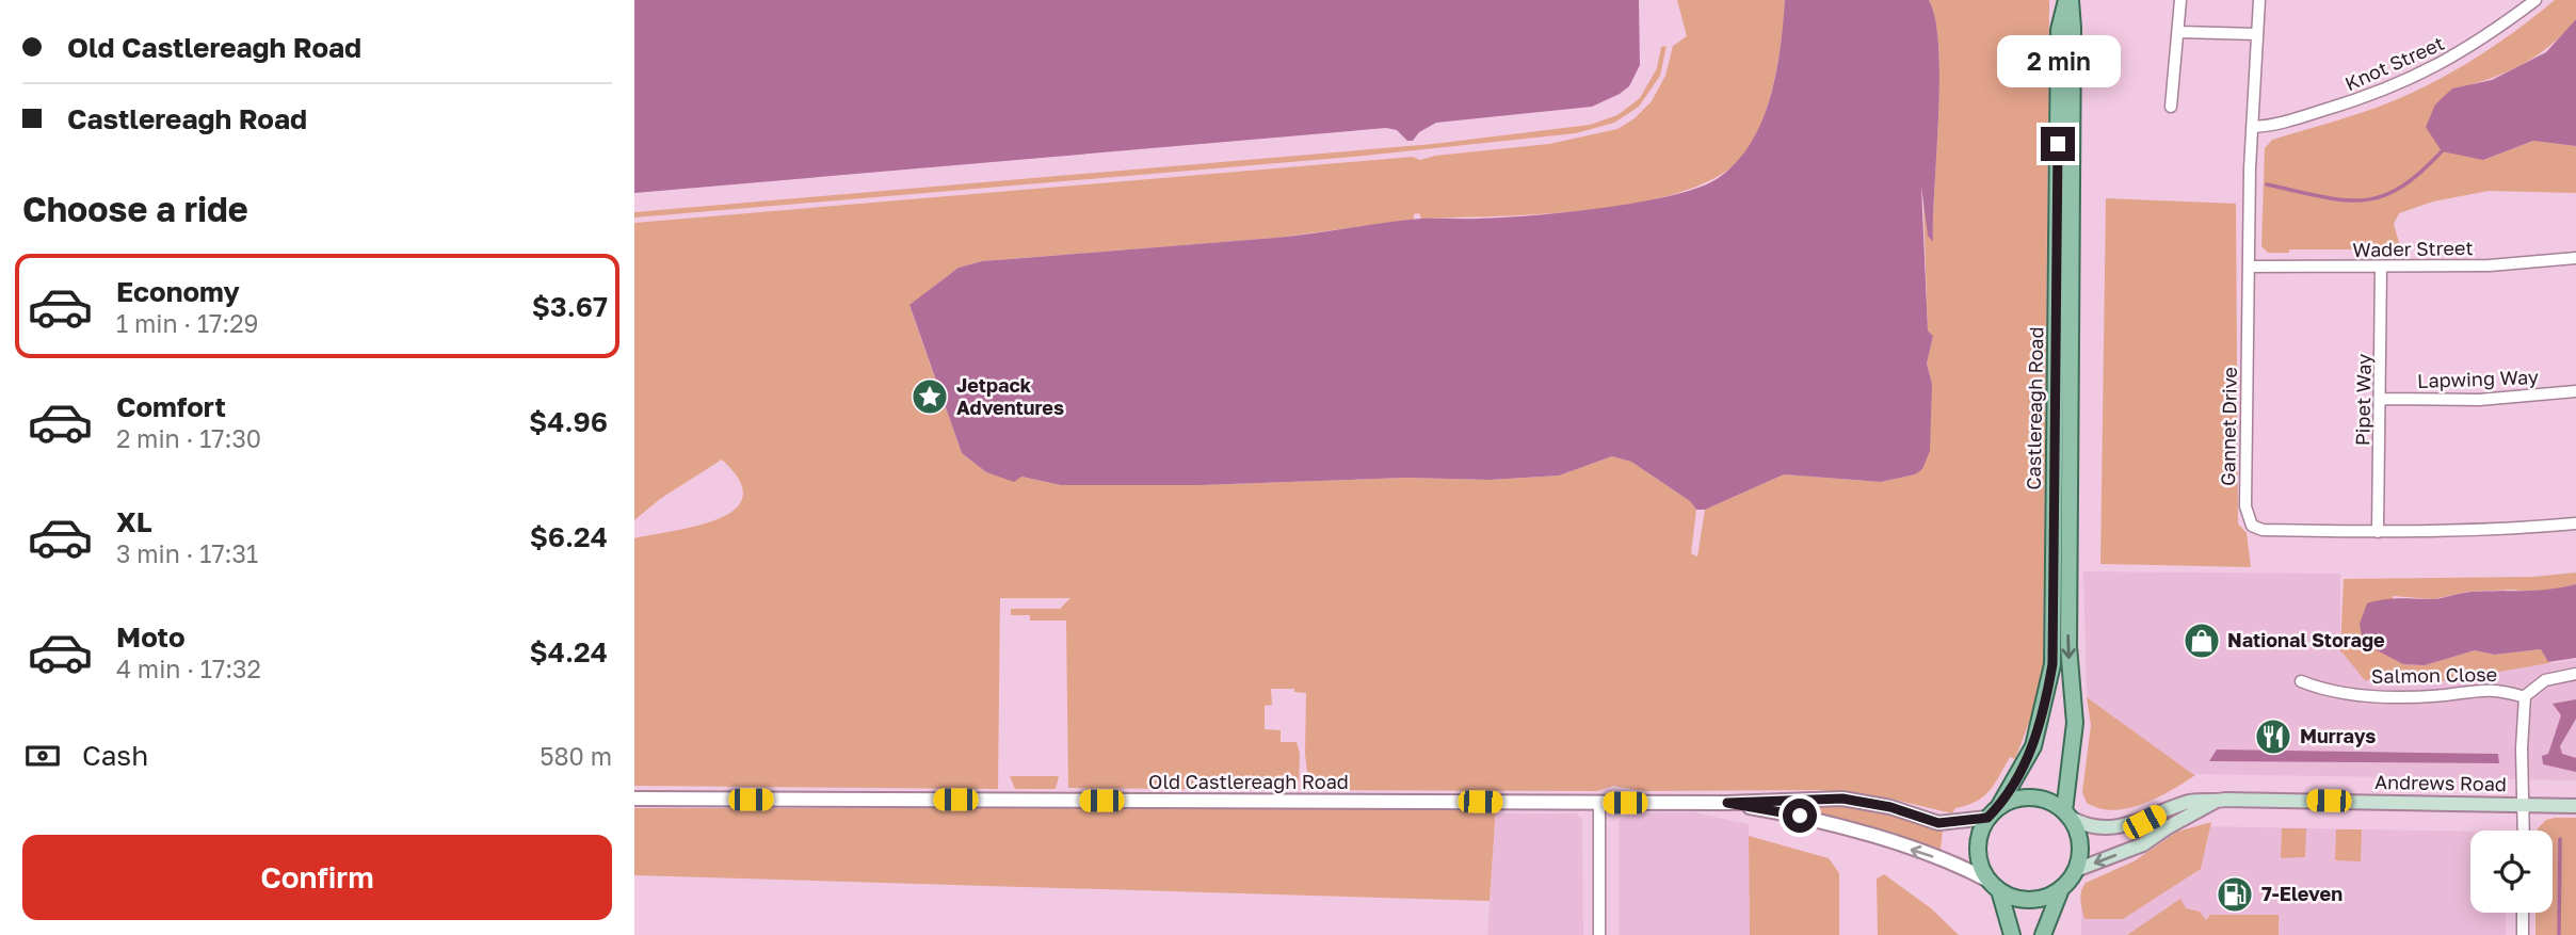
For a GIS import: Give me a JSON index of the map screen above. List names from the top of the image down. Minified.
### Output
{"streets":{"main road":["Castlereagh Road","Andrews Road"],"street":["Knot Street","Wader Street","Lapwing Way","Pipet Way","Gannet Drive","Salmon Close","Old Castlereagh Road"]},"crossings":[["Knot Street","Gannet Drive"],["Wader Street","Pipet Way"],["Wader Street","Gannet Drive"],["Lapwing Way","Pipet Way"],["Pipet Way","Gannet Drive"],["Castlereagh Road","Old Castlereagh Road"],["Castlereagh Road","Andrews Road"],["Old Castlereagh Road","Andrews Road"]],"places":{"place":["Jetpack Adventures"],"shop":["National Storage"],"restaurant":["Murrays"],"fuel station":["7-Eleven"]},"page":{"banner":["Old Castlereagh Road","Castlereagh Road"],"bubble":"2 min","heading":"Choose a ride","list":[{"name":"Economy","note":"1 min · 17:29","value":"$3.67"},{"name":"Comfort","note":"2 min · 17:30","value":"$4.96"},{"name":"XL","note":"3 min · 17:31","value":"$6.24"},{"name":"Moto","note":"4 min · 17:32","value":"$4.24"}],"pay":["Cash","580 m"],"buttons":"Confirm"}}
